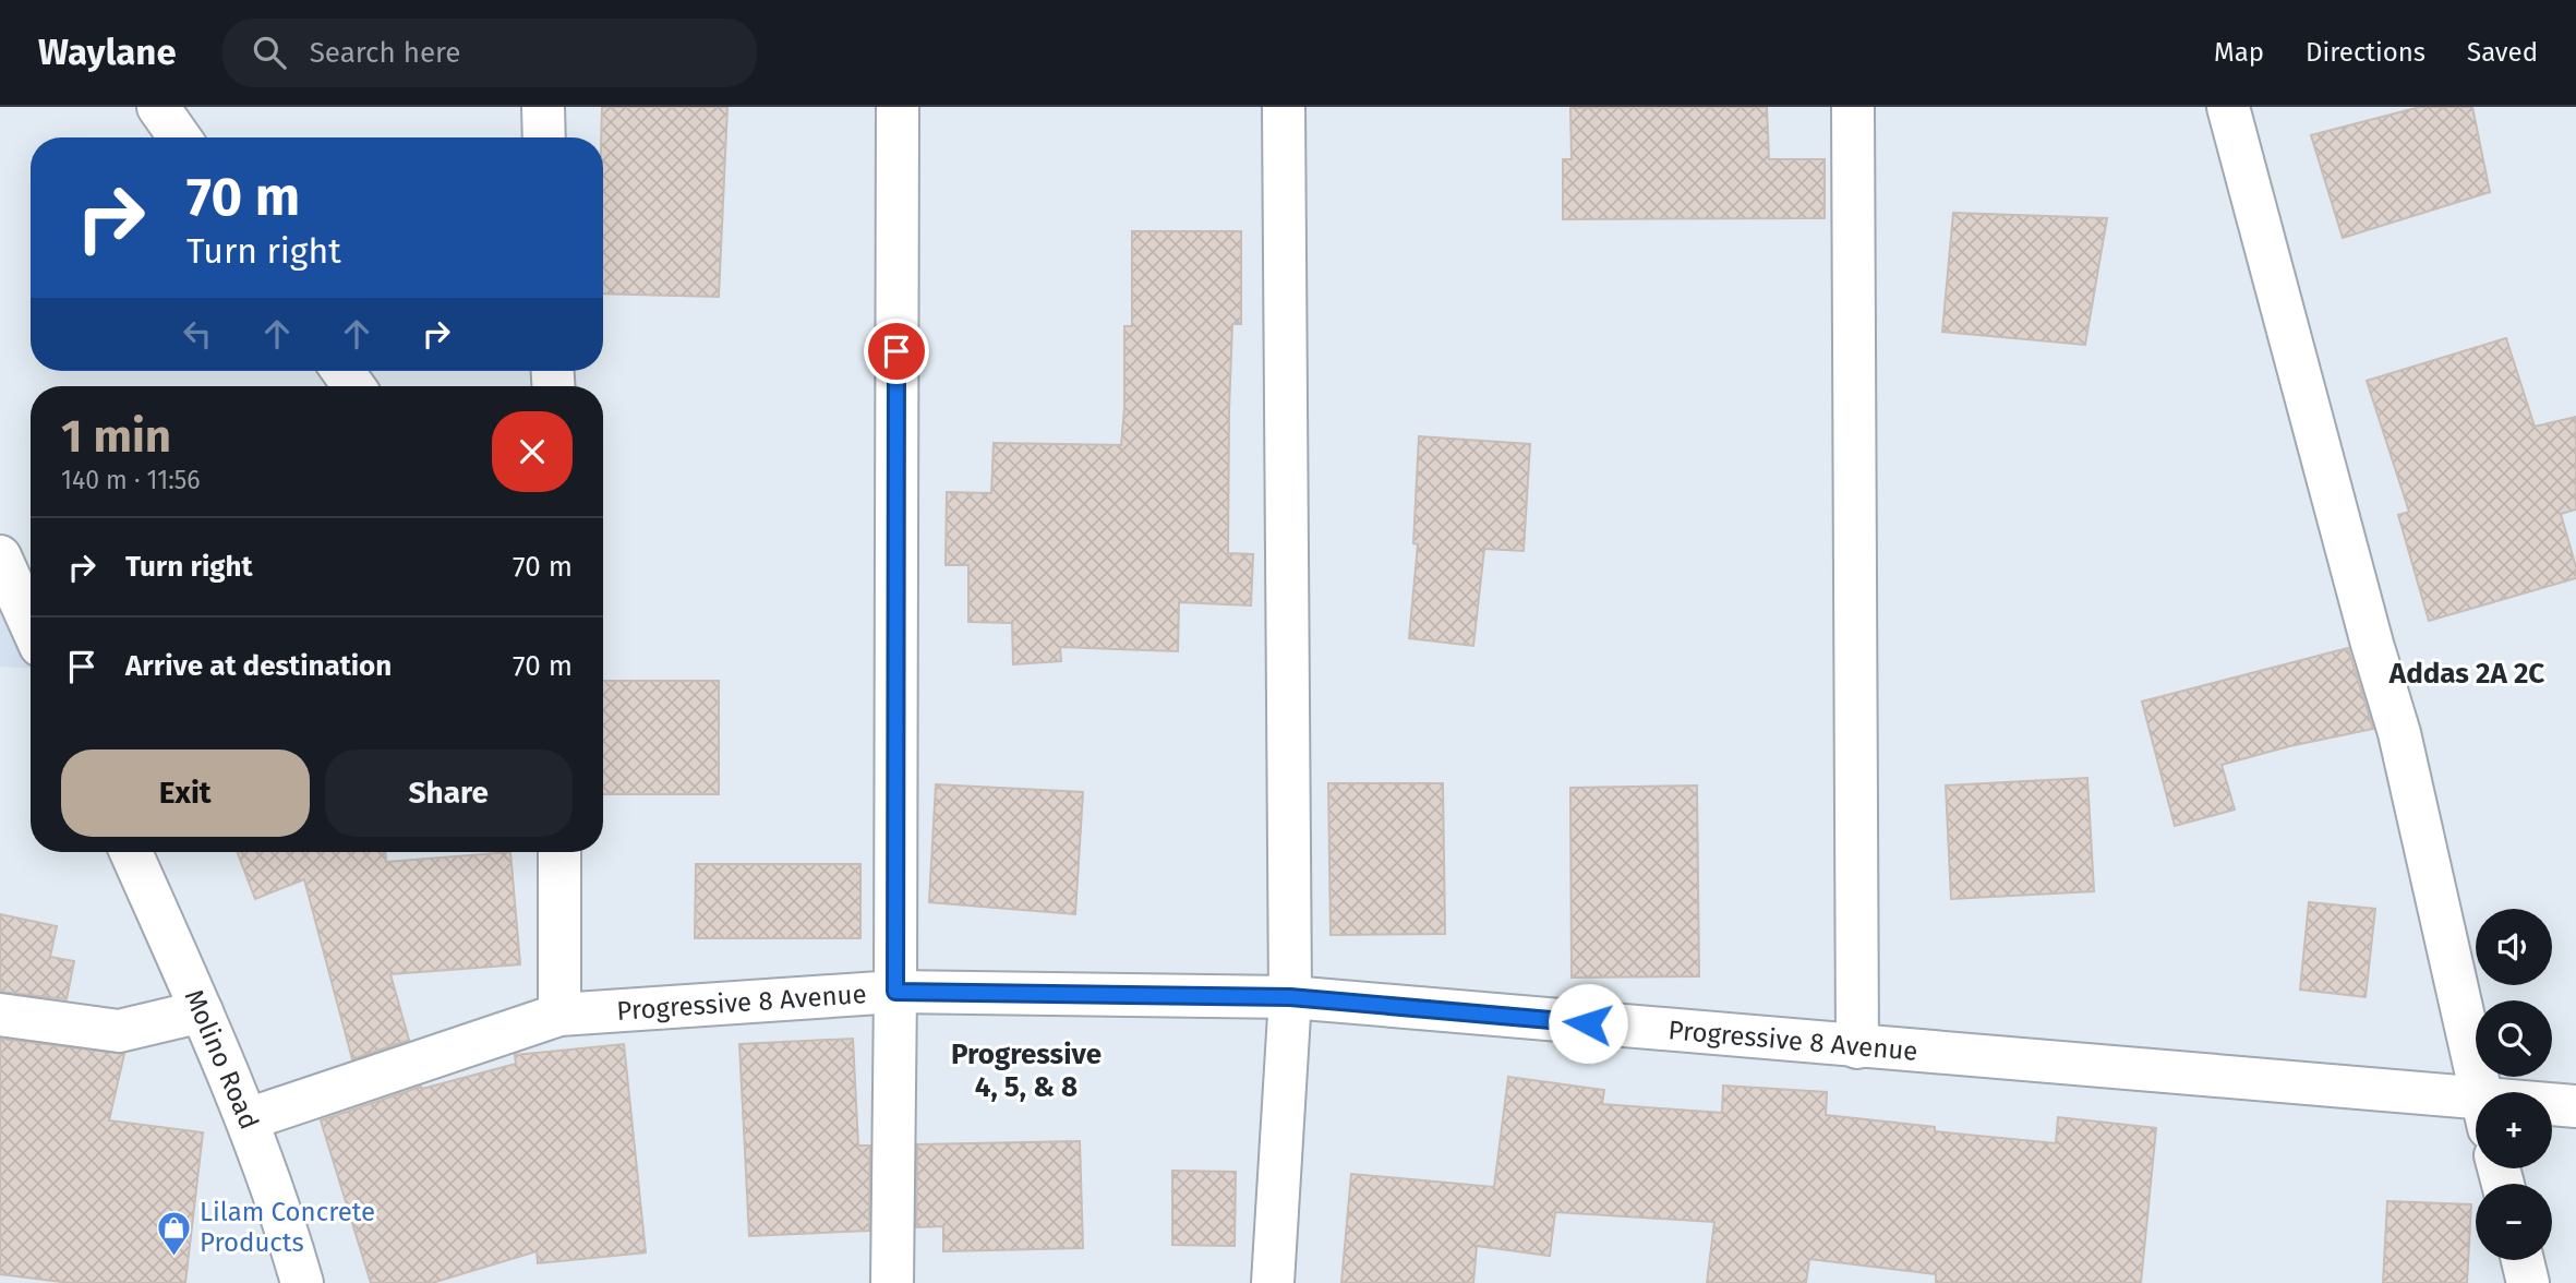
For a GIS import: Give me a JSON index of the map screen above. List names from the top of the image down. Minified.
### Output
{"streets":{"street":["Progressive 8 Avenue","Molino Road"]},"crossings":[["Progressive 8 Avenue","Molino Road"]],"districts":["Addas 2A 2C","Progressive 4, 5, & 8"],"places":{"shop":["Lilam Concrete Products"]},"page":{"header":"Waylane","search":"Search here","nav":["Map","Directions","Saved"],"turn":["70 m","Turn right"],"heading":["1 min","140 m · 11:56"],"list":[{"name":"Turn right","value":"70 m"},{"name":"Arrive at destination","value":"70 m"}],"buttons":["Exit","Share"],"map_buttons":["+","−"]}}
